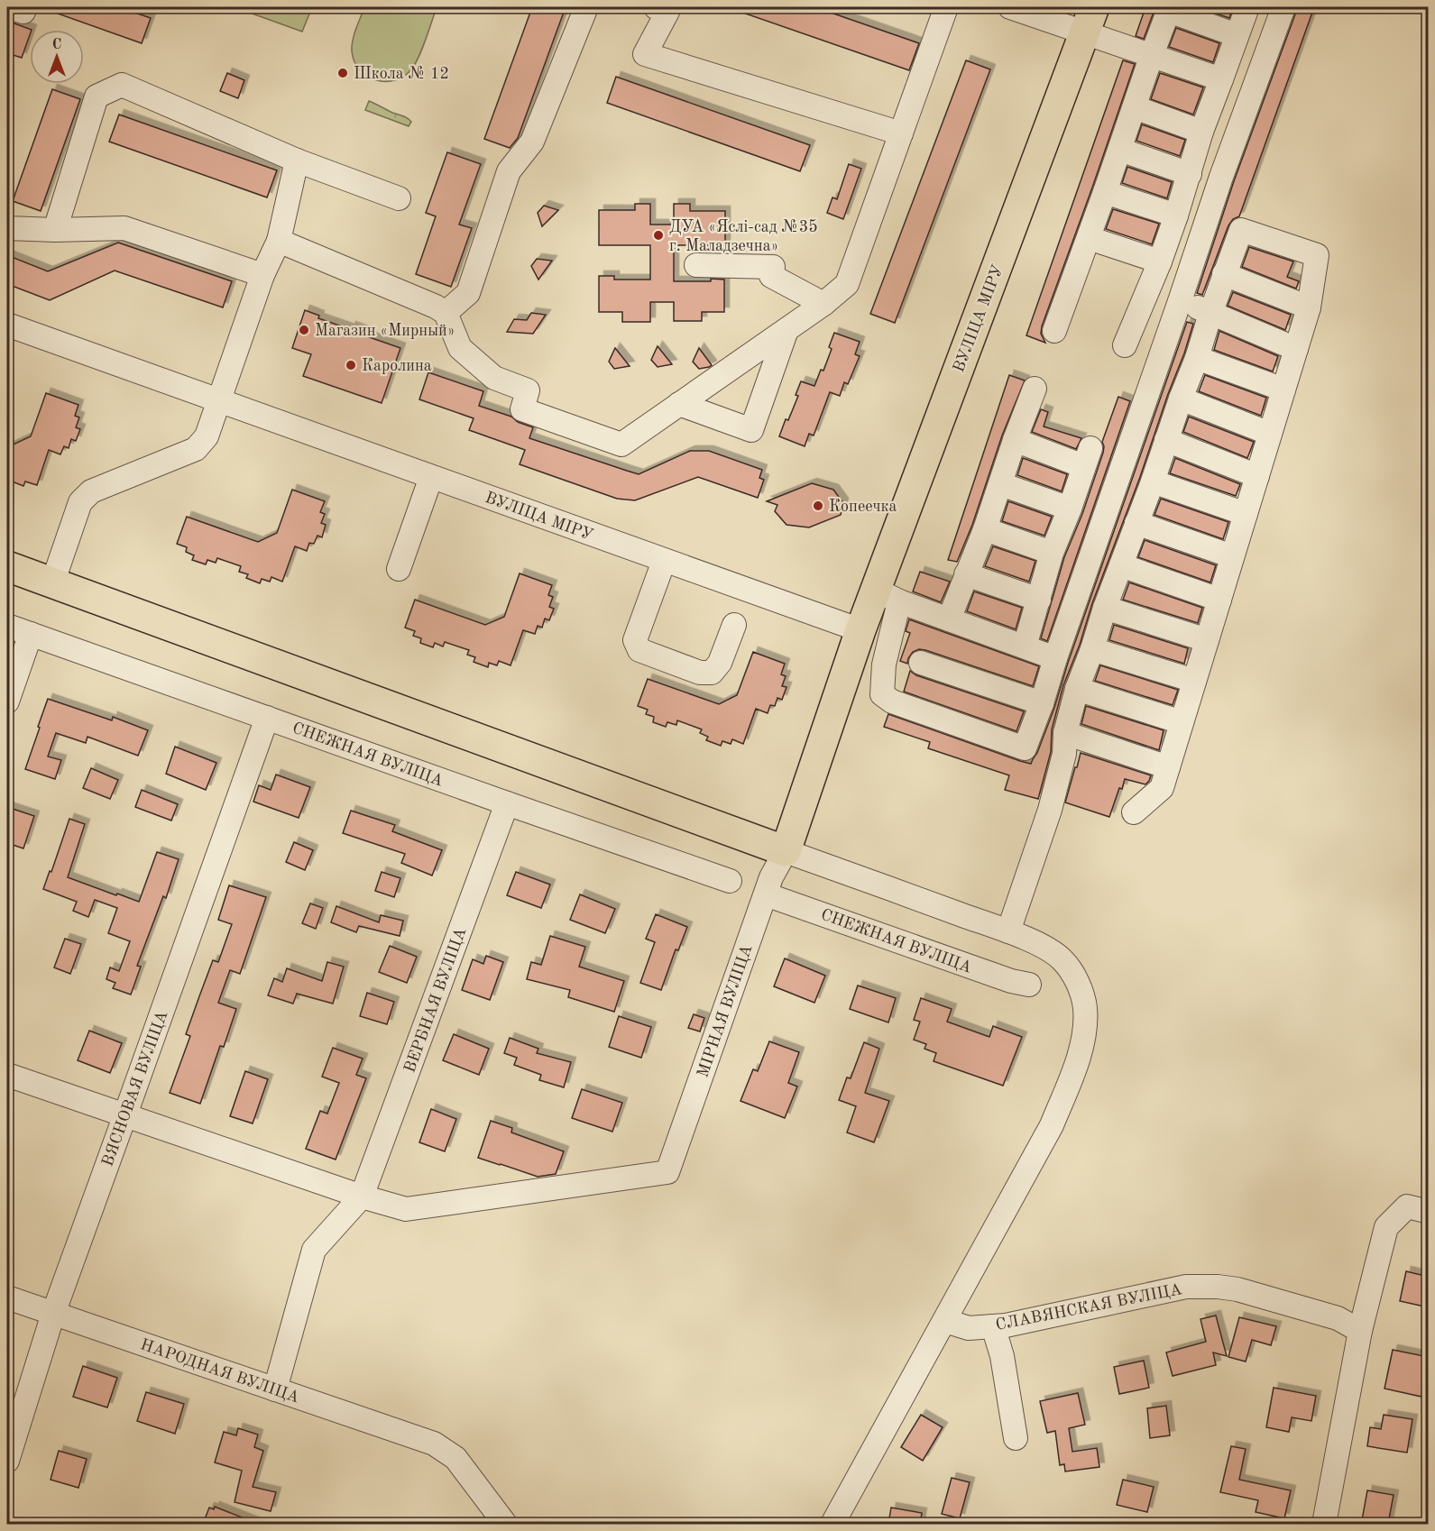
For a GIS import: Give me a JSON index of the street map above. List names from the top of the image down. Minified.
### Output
{"streets":{"main road":["ВУЛІЦА МІРУ"],"street":["СНЕЖНАЯ ВУЛІЦА","ВЕРБНАЯ ВУЛІЦА","МІРНАЯ ВУЛІЦА","ВЯСНОВАЯ ВУЛІЦА","СЛАВЯНСКАЯ ВУЛІЦА","НАРОДНАЯ ВУЛІЦА"]},"crossings":[["ВУЛІЦА МІРУ","МІРНАЯ ВУЛІЦА"],["СНЕЖНАЯ ВУЛІЦА","ВЕРБНАЯ ВУЛІЦА"],["СНЕЖНАЯ ВУЛІЦА","МІРНАЯ ВУЛІЦА"],["СНЕЖНАЯ ВУЛІЦА","ВЯСНОВАЯ ВУЛІЦА"],["ВЕРБНАЯ ВУЛІЦА","МІРНАЯ ВУЛІЦА"],["ВЯСНОВАЯ ВУЛІЦА","НАРОДНАЯ ВУЛІЦА"]],"places":["Школа № 12","ДУА «Яслі-сад №35 г. Маладзечна»","Магазин «Мирный»","Каролина","Копеечка"],"north":"top"}
